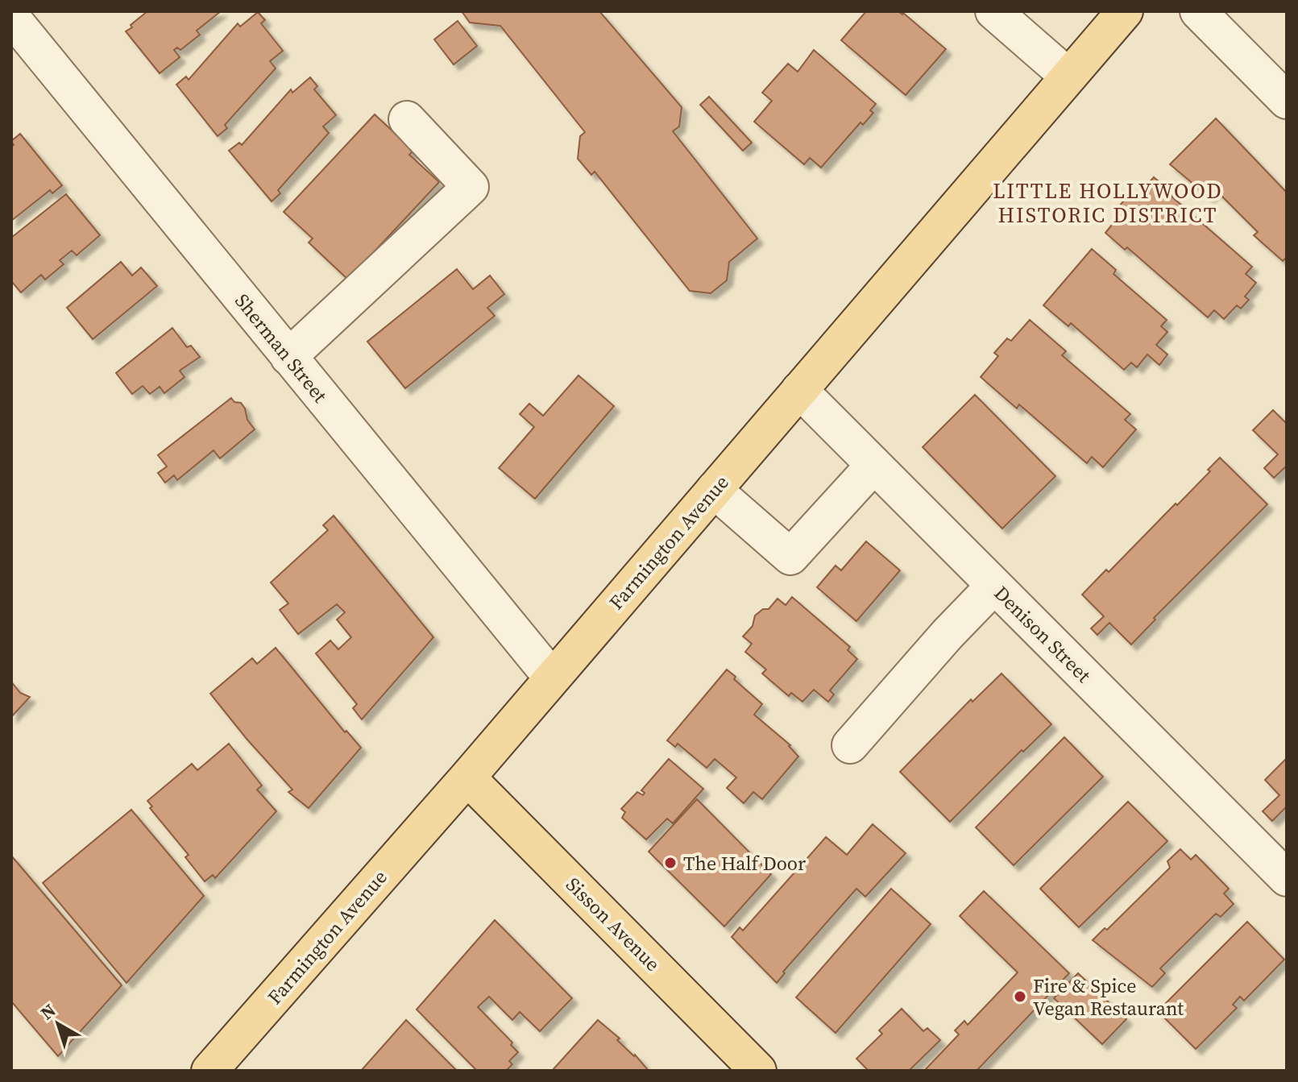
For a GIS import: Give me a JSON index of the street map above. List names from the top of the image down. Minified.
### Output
{"streets":{"main road":["Farmington Avenue","Sisson Avenue"],"street":["Sherman Street","Denison Street"]},"crossings":[["Sherman Street","Farmington Avenue"],["Farmington Avenue","Denison Street"],["Farmington Avenue","Sisson Avenue"]],"districts":["LITTLE HOLLYWOOD HISTORIC DISTRICT"],"places":["The Half Door","Fire & Spice Vegan Restaurant"],"north":"top left"}
